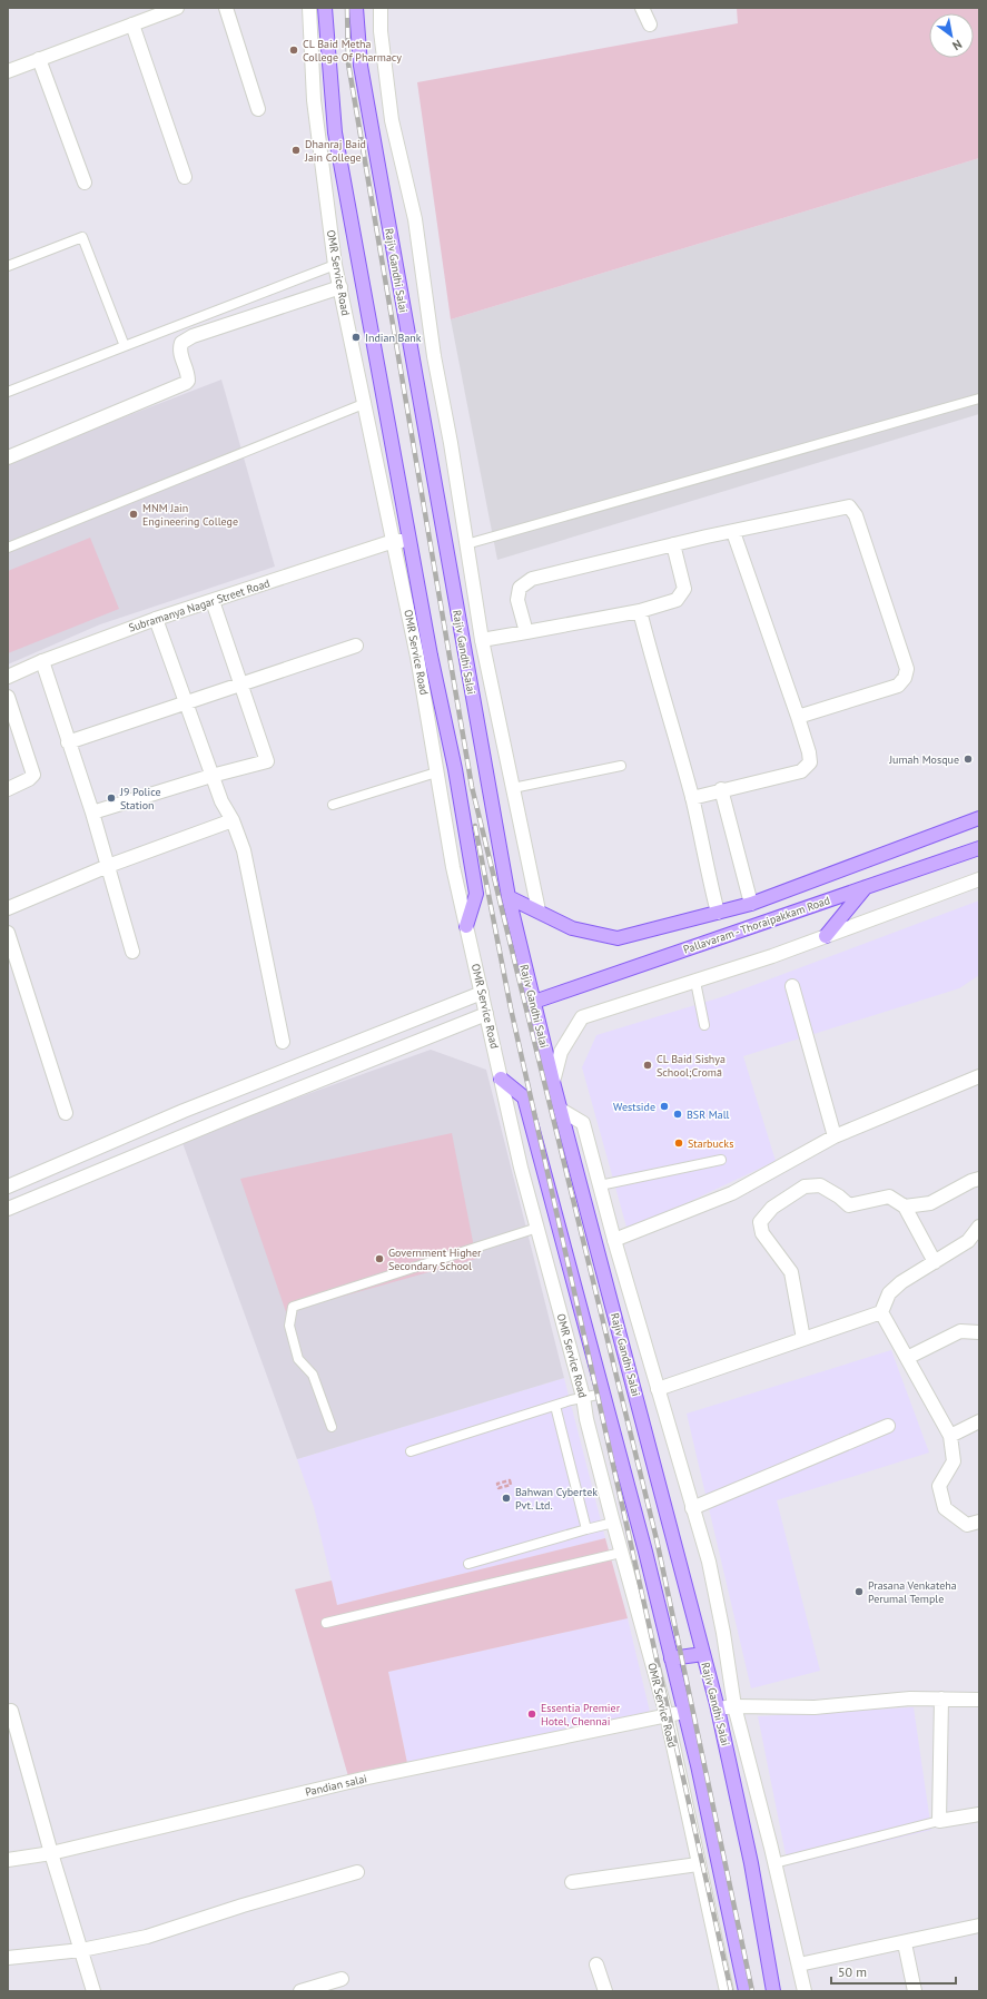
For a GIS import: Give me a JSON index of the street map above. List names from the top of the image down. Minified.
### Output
{"streets":{"main road":["Rajiv Gandhi Salai","Pallavaram - Thoraipakkam Road"],"street":["OMR Service Road","Subramanya Nagar Street Road","Pandian salai"]},"crossings":[["Rajiv Gandhi Salai","Pallavaram - Thoraipakkam Road"],["OMR Service Road","Subramanya Nagar Street Road"],["OMR Service Road","Pandian salai"]],"places":["CL Baid Metha College Of Pharmacy","Dhanraj Baid Jain College","Indian Bank","MNM Jain Engineering College","Jumah Mosque","J9 Police Station","CL Baid Sishya School;Cromā","Westside","BSR Mall","Starbucks","Government Higher Secondary School","Bahwan Cybertek Pvt. Ltd.","Prasana Venkateha Perumal Temple","Essentia Premier Hotel, Chennai"],"scale_bar":"50 m","north":"bottom right"}
